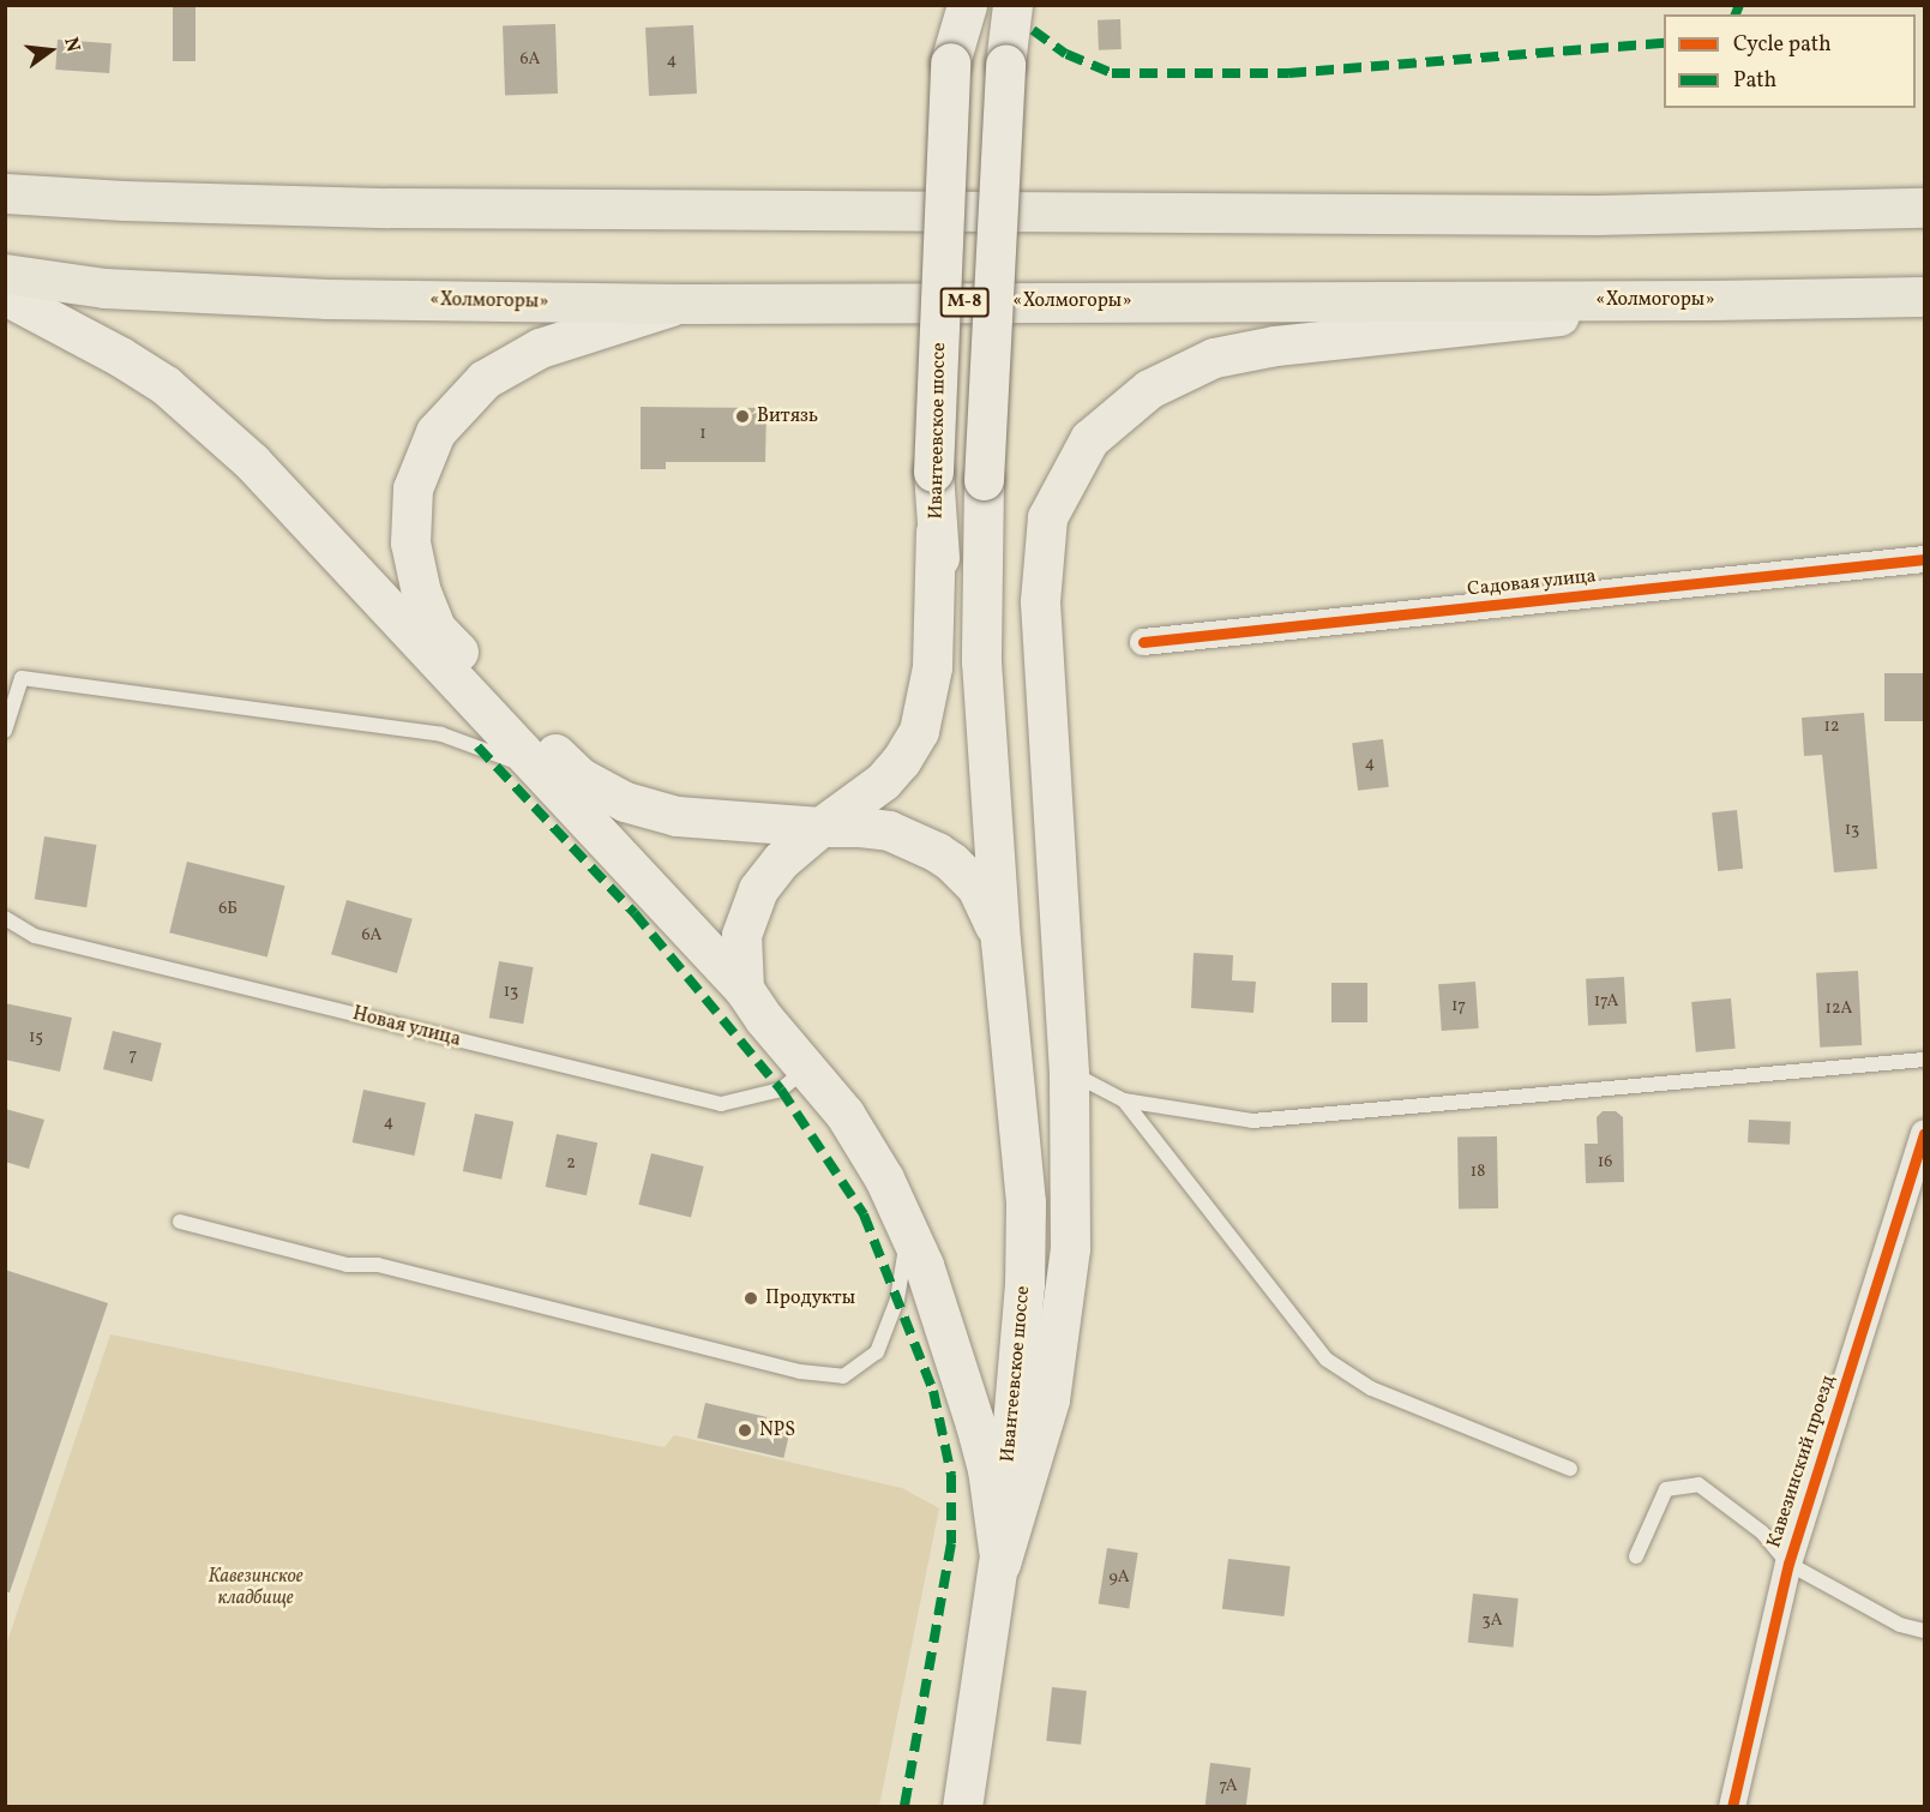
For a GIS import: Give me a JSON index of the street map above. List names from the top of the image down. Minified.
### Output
{"streets":{"highway":["«Холмогоры»","М-8"],"main road":["Ивантеевское шоссе"],"street":["Садовая улица","Кавезинский проезд"],"lane":["Новая улица"]},"parks":["Кавезинское кладбище"],"places":["Витязь","Продукты","NPS"],"house_numbers":["6А","4","1","12","4","13","6Б","6А","13","17А","17","12А","15","7","4","16","2","18","9А","3А","7А"],"legend":["Cycle path","Path"],"north":"right"}
